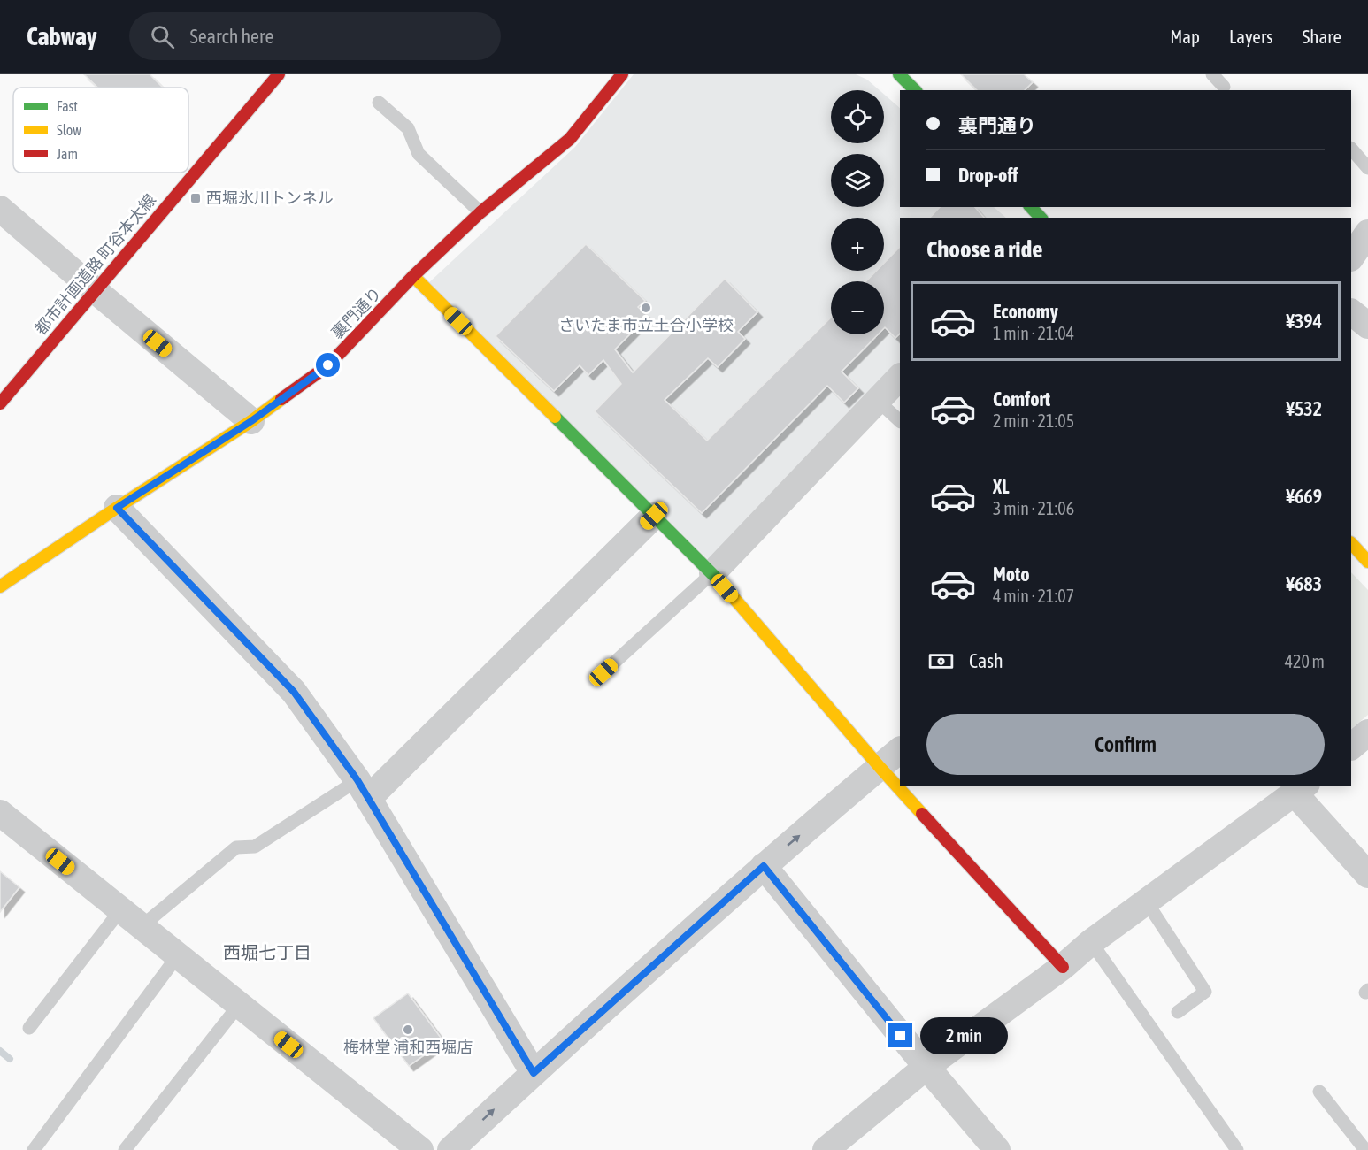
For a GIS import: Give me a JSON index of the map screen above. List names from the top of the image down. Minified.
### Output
{"streets":{"street":["都市計画道路 町谷本太線","裏門通り"]},"districts":["西堀七丁目"],"places":{"transit":["西堀氷川トンネル"],"other":["さいたま市立土合小学校","梅林堂 浦和西堀店"]},"legend":["Fast","Slow","Jam"],"page":{"header":"Cabway","search":"Search here","nav":["Map","Layers","Share"],"map_buttons":["+","−"],"banner":["裏門通り","Drop-off"],"heading":"Choose a ride","list":[{"name":"Economy","note":"1 min · 21:04","value":"¥394"},{"name":"Comfort","note":"2 min · 21:05","value":"¥532"},{"name":"XL","note":"3 min · 21:06","value":"¥669"},{"name":"Moto","note":"4 min · 21:07","value":"¥683"}],"pay":["Cash","420 m"],"buttons":"Confirm","bubble":"2 min"}}
